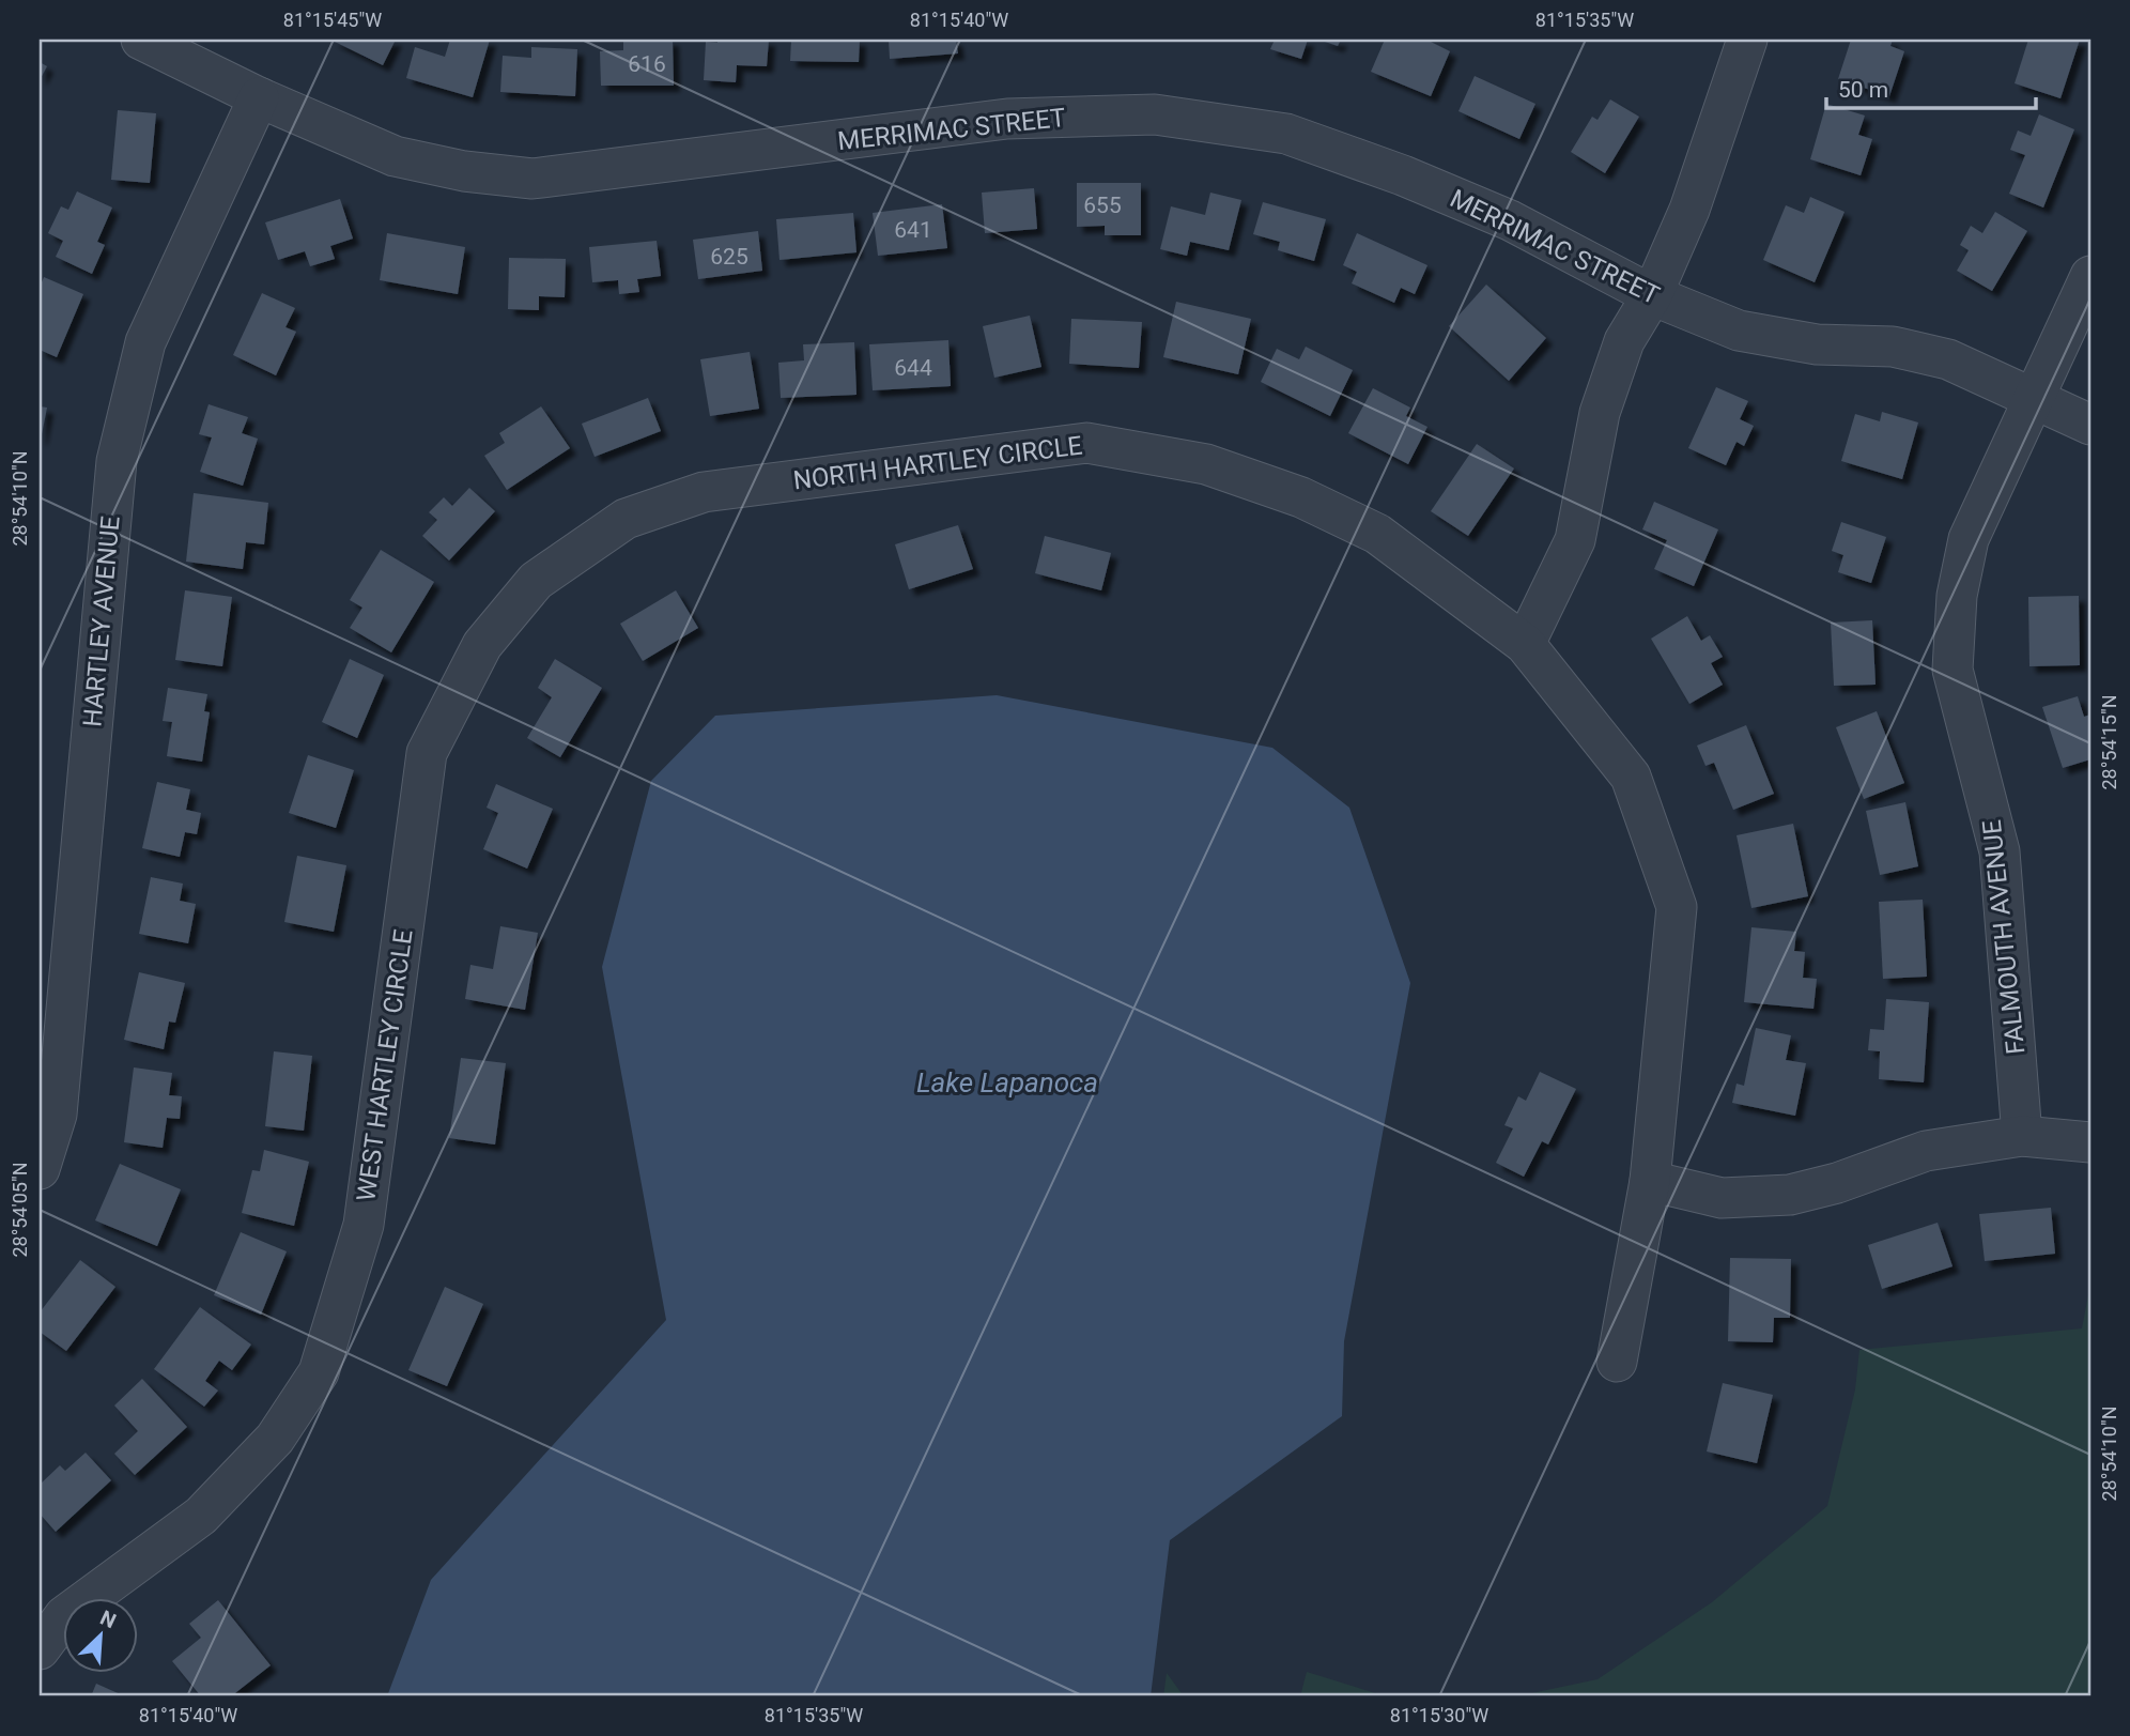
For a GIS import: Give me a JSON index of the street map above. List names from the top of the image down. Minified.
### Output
{"streets":{"street":["MERRIMAC STREET","NORTH HARTLEY CIRCLE","HARTLEY AVENUE","FALMOUTH AVENUE","WEST HARTLEY CIRCLE"]},"crossings":[["MERRIMAC STREET","HARTLEY AVENUE"],["MERRIMAC STREET","FALMOUTH AVENUE"],["NORTH HARTLEY CIRCLE","WEST HARTLEY CIRCLE"]],"water":["Lake Lapanoca"],"house_numbers":["616","655","641","625","644"],"scale_bar":"50 m","north":"top right","coordinates":["81°15'45\"W","81°15'40\"W","81°15'35\"W","28°54'10\"N","28°54'15\"N","28°54'05\"N","81°15'30\"W"]}
